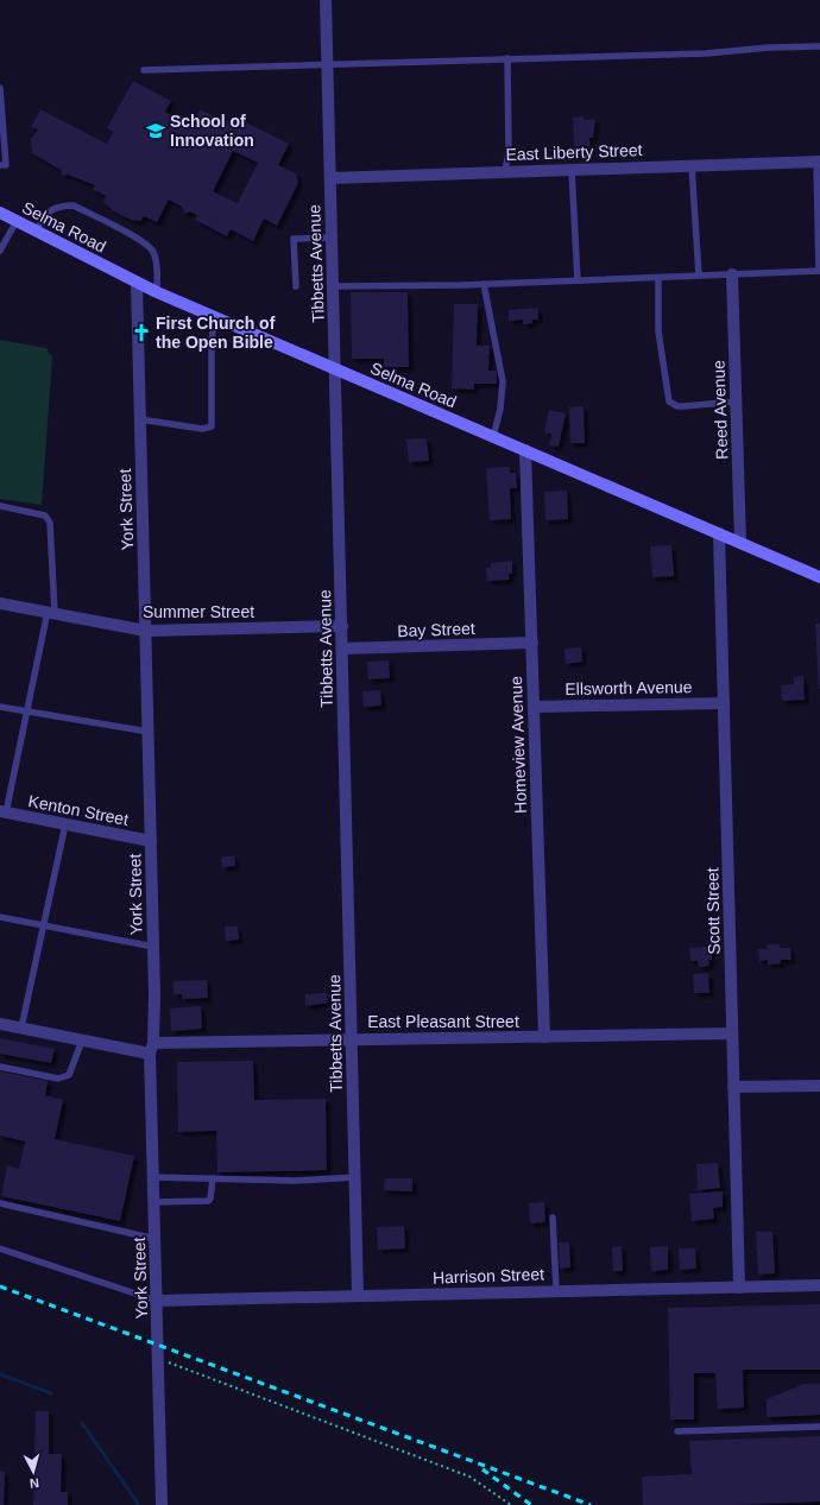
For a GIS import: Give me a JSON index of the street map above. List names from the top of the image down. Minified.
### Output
{"streets":{"street":["East Liberty Street","Selma Road","Tibbetts Avenue","Reed Avenue","York Street","Summer Street","Bay Street","Ellsworth Avenue","Homeview Avenue","Kenton Street","Scott Street","East Pleasant Street","Harrison Street"]},"crossings":[["East Liberty Street","Tibbetts Avenue"],["Selma Road","Tibbetts Avenue"],["Selma Road","Reed Avenue"],["Selma Road","York Street"],["Selma Road","Homeview Avenue"],["Selma Road","Scott Street"],["Tibbetts Avenue","Summer Street"],["Tibbetts Avenue","Bay Street"],["Tibbetts Avenue","East Pleasant Street"],["Tibbetts Avenue","Harrison Street"],["York Street","Summer Street"],["York Street","Kenton Street"],["York Street","East Pleasant Street"],["York Street","Harrison Street"],["Bay Street","Homeview Avenue"],["Ellsworth Avenue","Homeview Avenue"],["Ellsworth Avenue","Scott Street"],["Homeview Avenue","East Pleasant Street"],["Scott Street","East Pleasant Street"],["Scott Street","Harrison Street"]],"places":{"school or university":["School of Innovation"],"church":["First Church of the Open Bible"]},"north":"bottom"}
